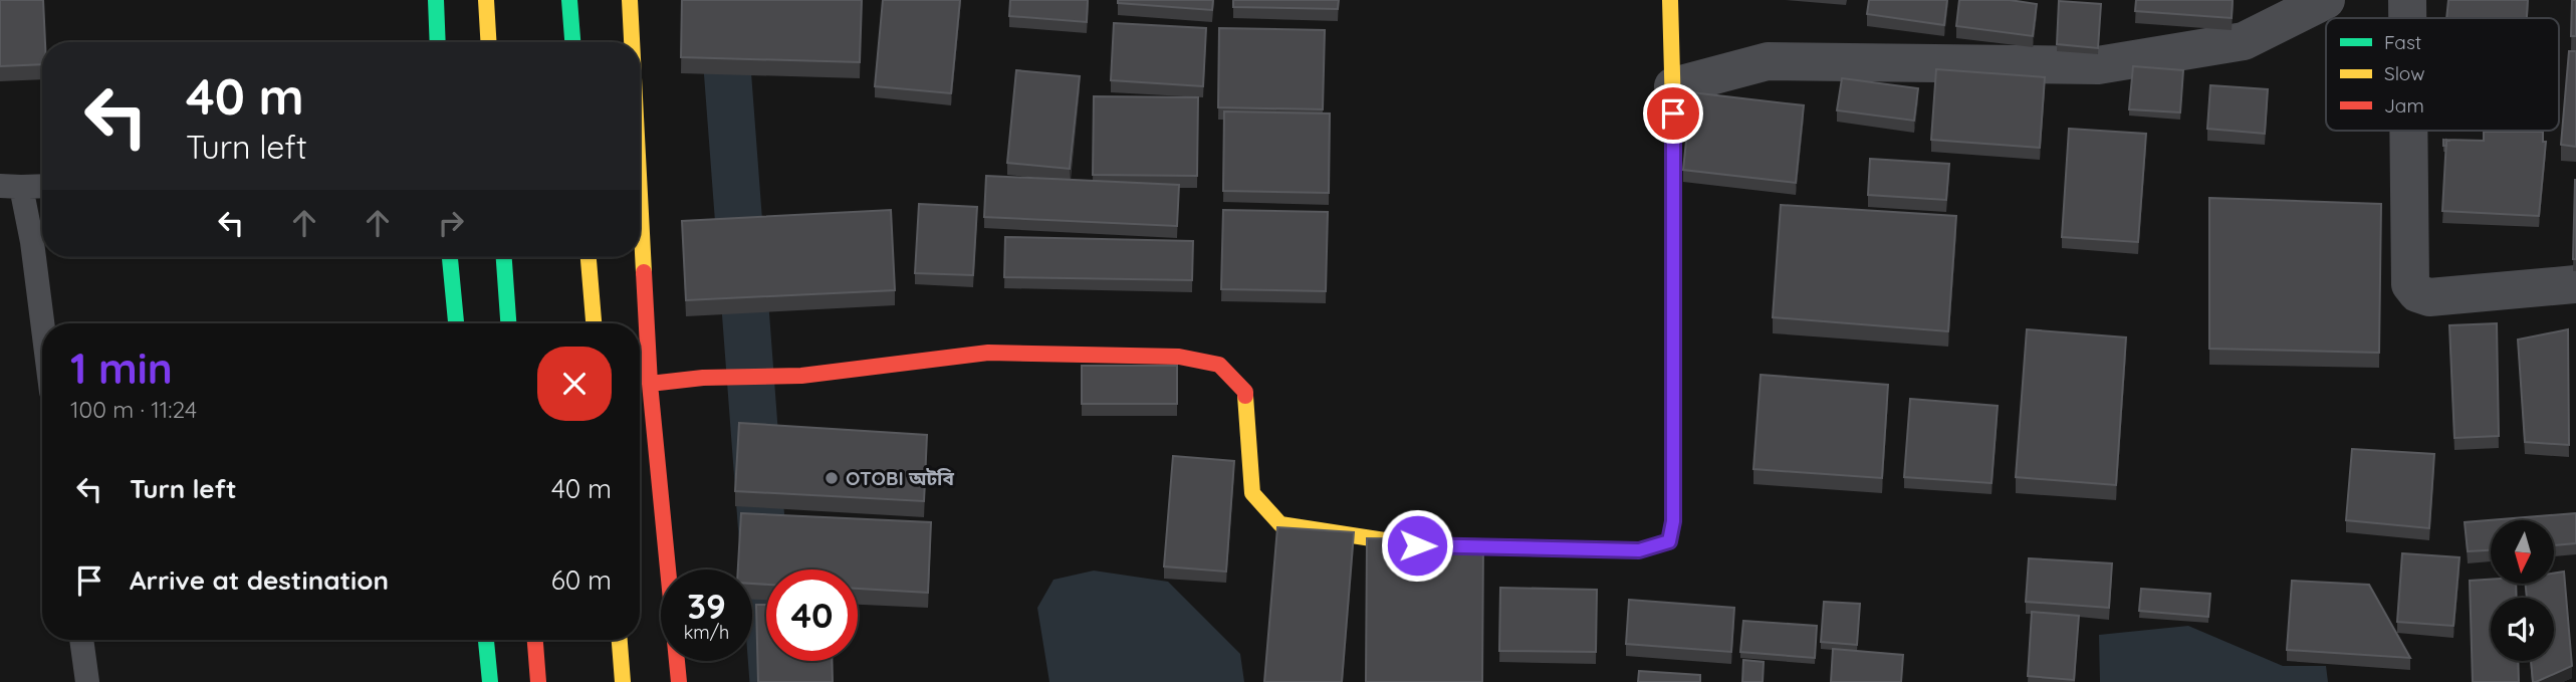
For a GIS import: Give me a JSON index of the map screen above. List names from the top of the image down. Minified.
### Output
{"places":["OTOBI অটবি"],"legend":["Fast","Slow","Jam"],"north":"bottom","page":{"turn":["40 m","Turn left"],"heading":["1 min","100 m · 11:24"],"list":[{"name":"Turn left","value":"40 m"},{"name":"Arrive at destination","value":"60 m"}],"speed":"39 km/h","limit":"40"}}
